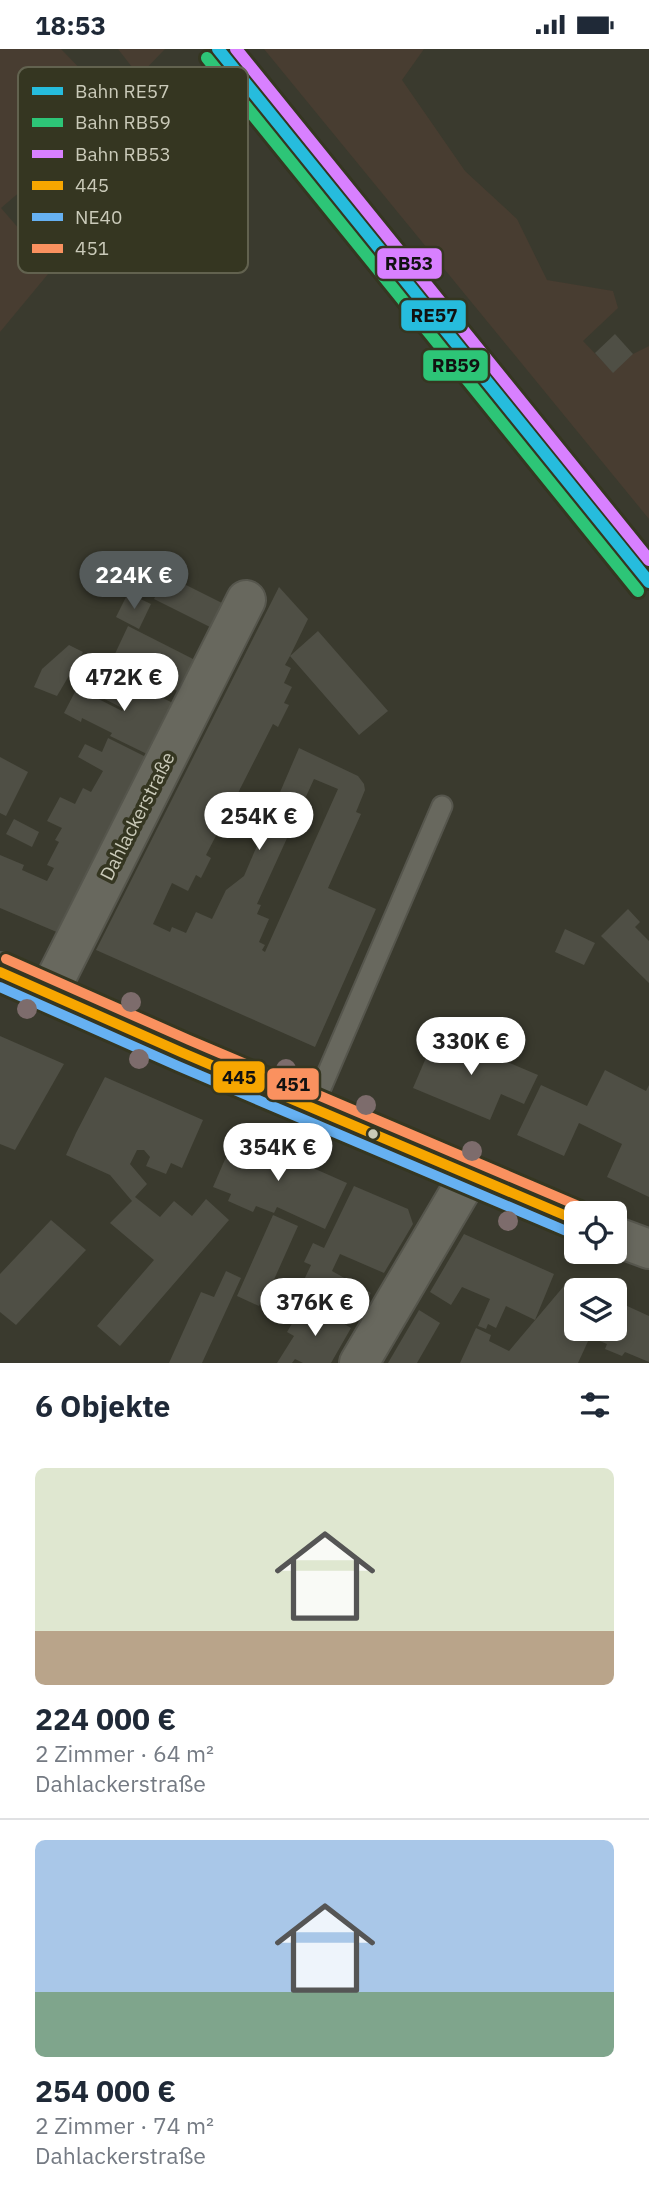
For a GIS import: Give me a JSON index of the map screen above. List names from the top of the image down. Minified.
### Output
{"streets":{"street":["Dahlackerstraße"]},"lines":["rail line RE57","rail line RB53","rail line RB59","transit line 451","transit line 445","transit line NE40"],"legend":["Bahn RE57","Bahn RB59","Bahn RB53","445","NE40","451"],"page":{"status":"18:53","price":["224K €","472K €","254K €","330K €","354K €","376K €"],"heading":"6 Objekte","list":[{"name":"224 000 €","note":"2 Zimmer · 64 m² · Dahlackerstraße"},{"name":"254 000 €","note":"2 Zimmer · 74 m² · Dahlackerstraße"}]}}
